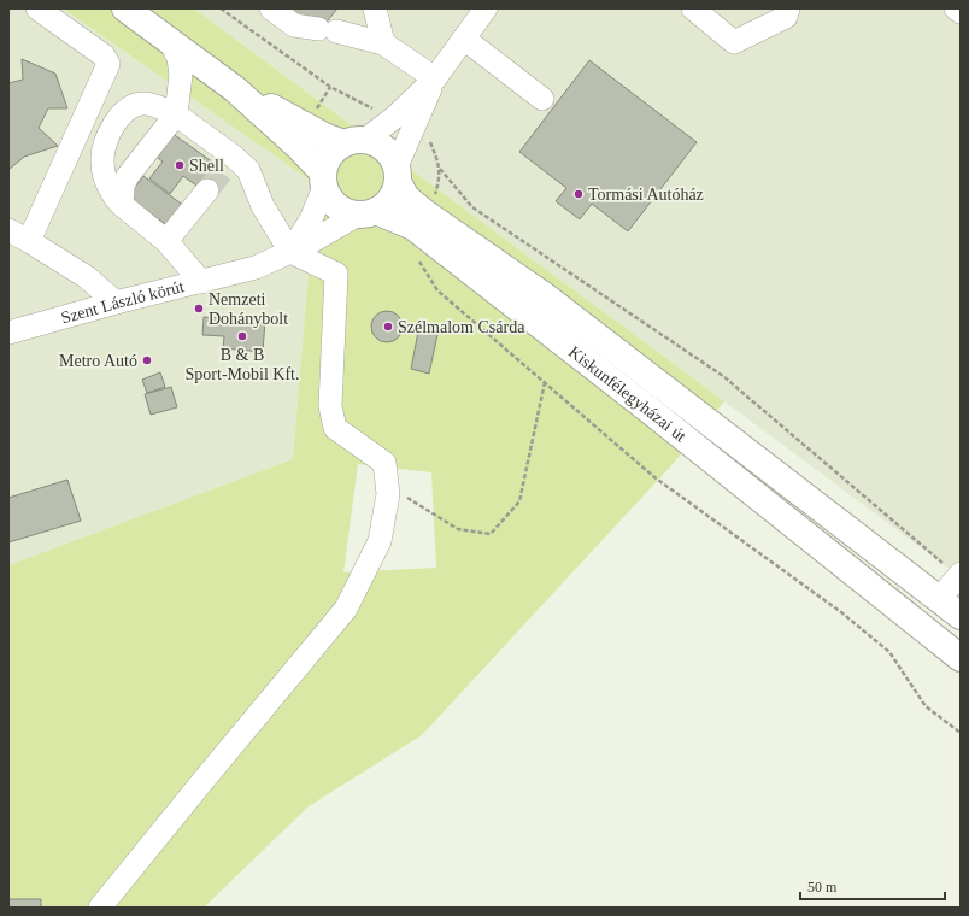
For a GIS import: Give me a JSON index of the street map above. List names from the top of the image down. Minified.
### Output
{"streets":{"main road":["Kiskunfélegyházai út"],"street":["Szent László körút"]},"crossings":[["Szent László körút","Kiskunfélegyházai út"]],"places":["Shell","Tormási Autóház","Nemzeti Dohánybolt","Szélmalom Csárda","B & B Sport-Mobil Kft.","Metro Autó"],"scale_bar":"50 m"}
